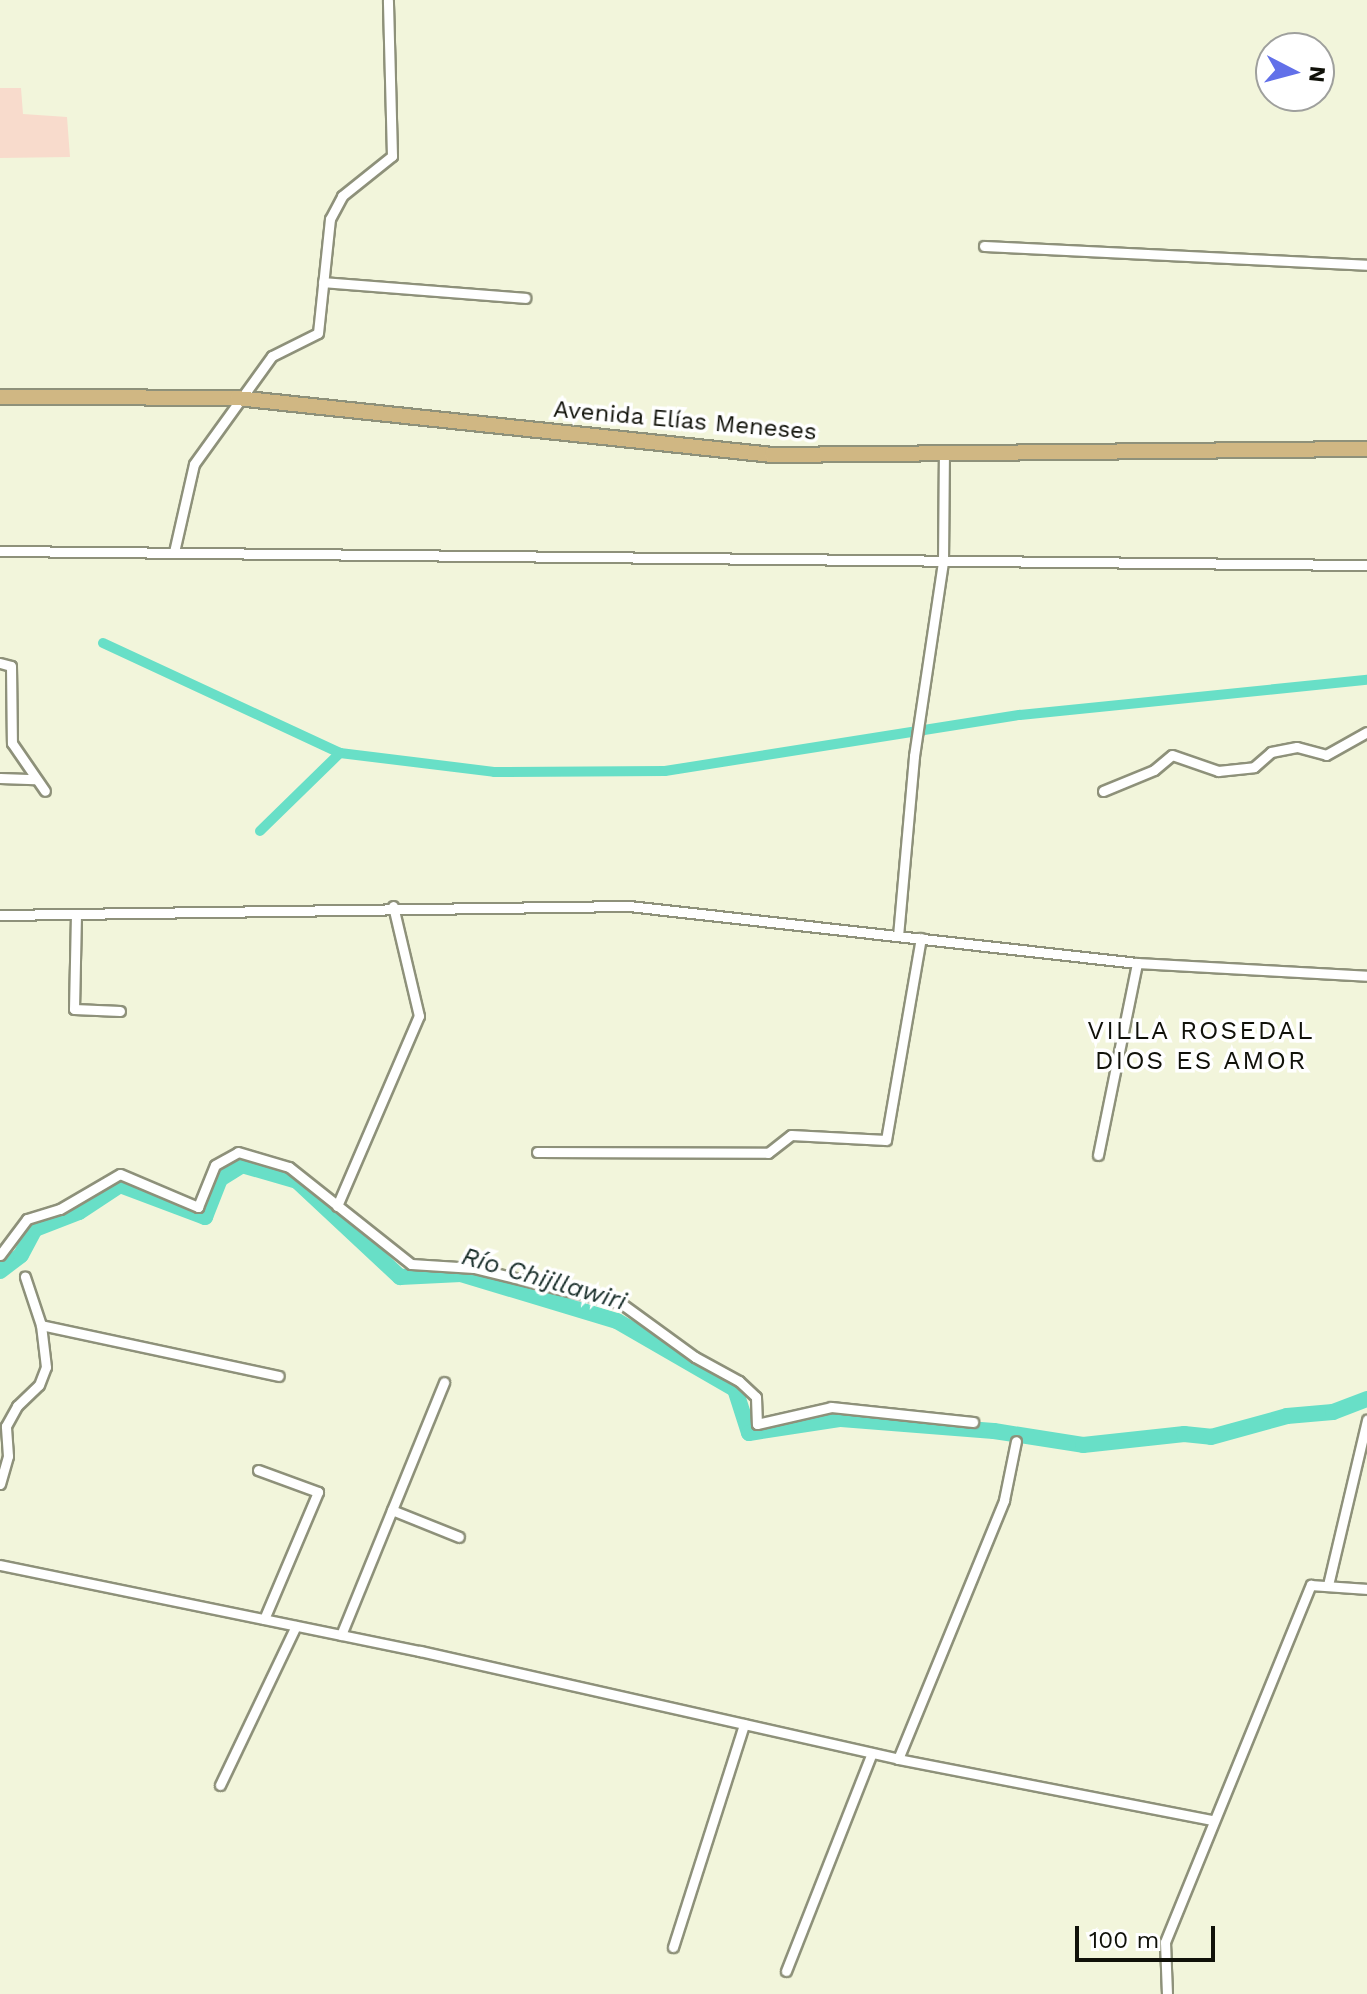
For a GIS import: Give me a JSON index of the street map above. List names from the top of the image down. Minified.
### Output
{"streets":{"main road":["Avenida Elías Meneses"]},"districts":["VILLA ROSEDAL DIOS ES AMOR"],"water":["Río Chijllawiri"],"scale_bar":"100 m","north":"right"}
